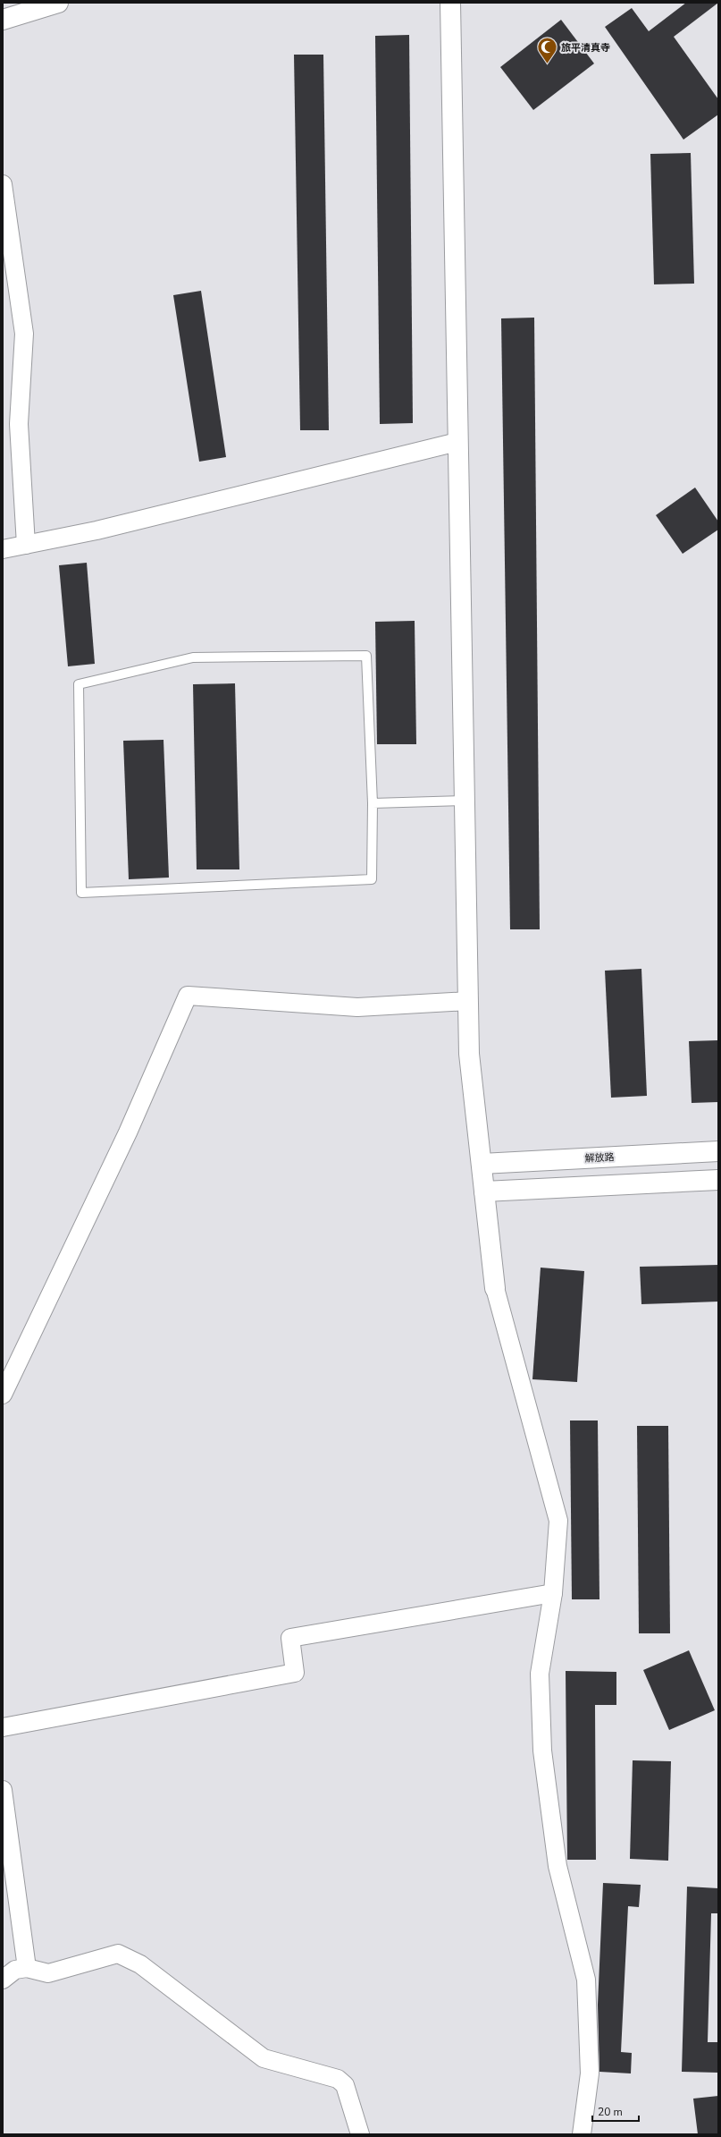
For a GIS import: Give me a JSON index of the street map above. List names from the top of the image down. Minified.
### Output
{"streets":{"street":["解放路"]},"places":{"mosque":["旅平清真寺"]},"scale_bar":"20 m"}
